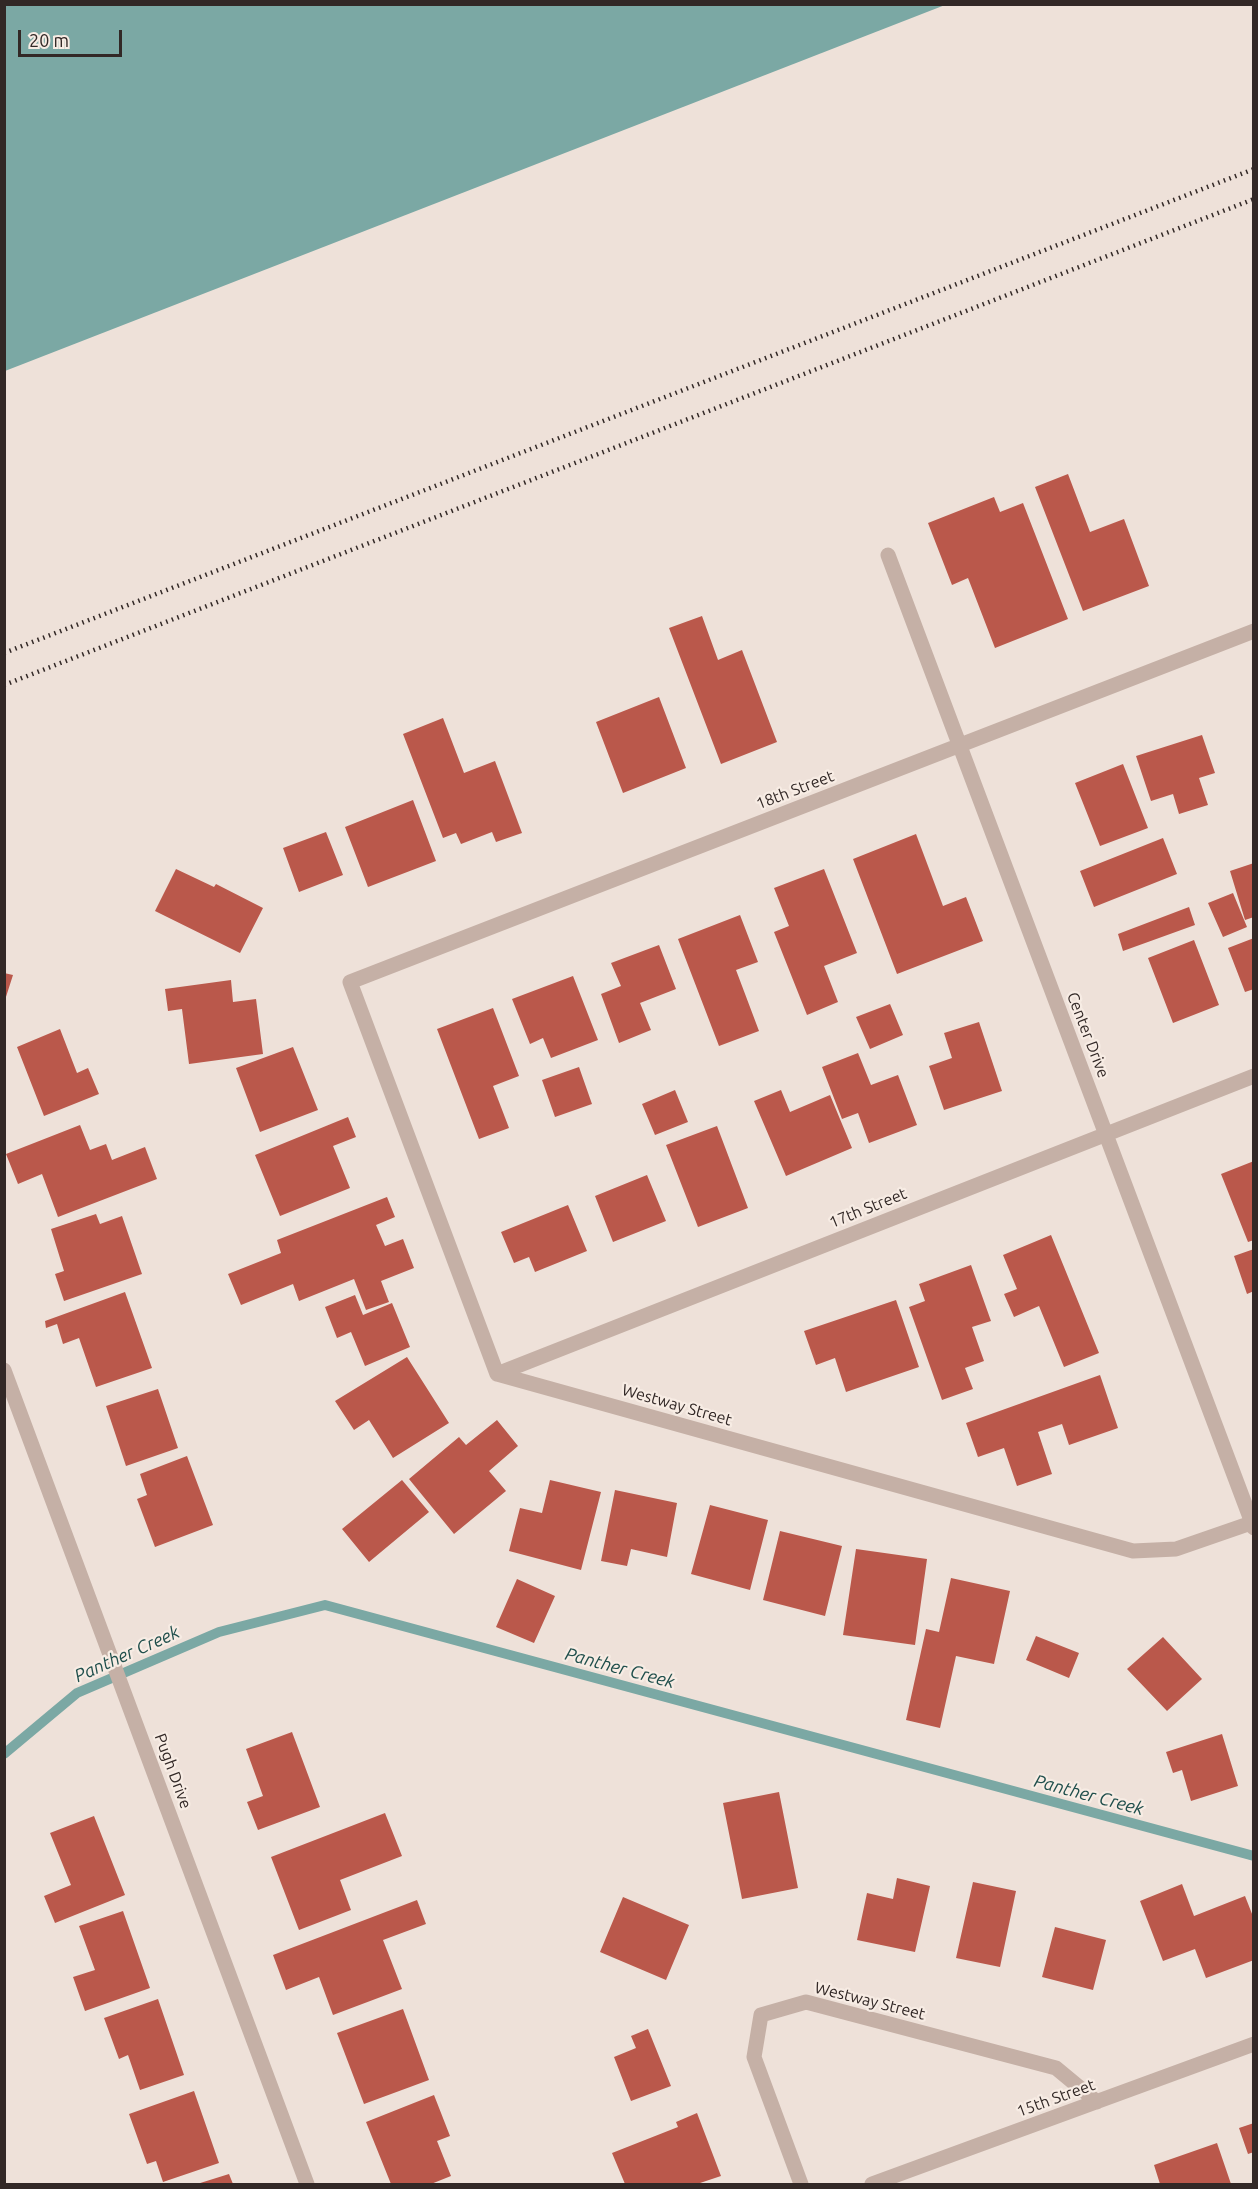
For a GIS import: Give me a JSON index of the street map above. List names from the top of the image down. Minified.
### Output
{"streets":{"street":["18th Street","Center Drive","17th Street","Westway Street","Pugh Drive","15th Street"]},"crossings":[["18th Street","Center Drive"],["18th Street","17th Street"],["18th Street","Westway Street"],["Center Drive","17th Street"],["Center Drive","Westway Street"],["17th Street","Westway Street"],["Westway Street","15th Street"]],"water":["Panther Creek"],"scale_bar":"20 m"}
